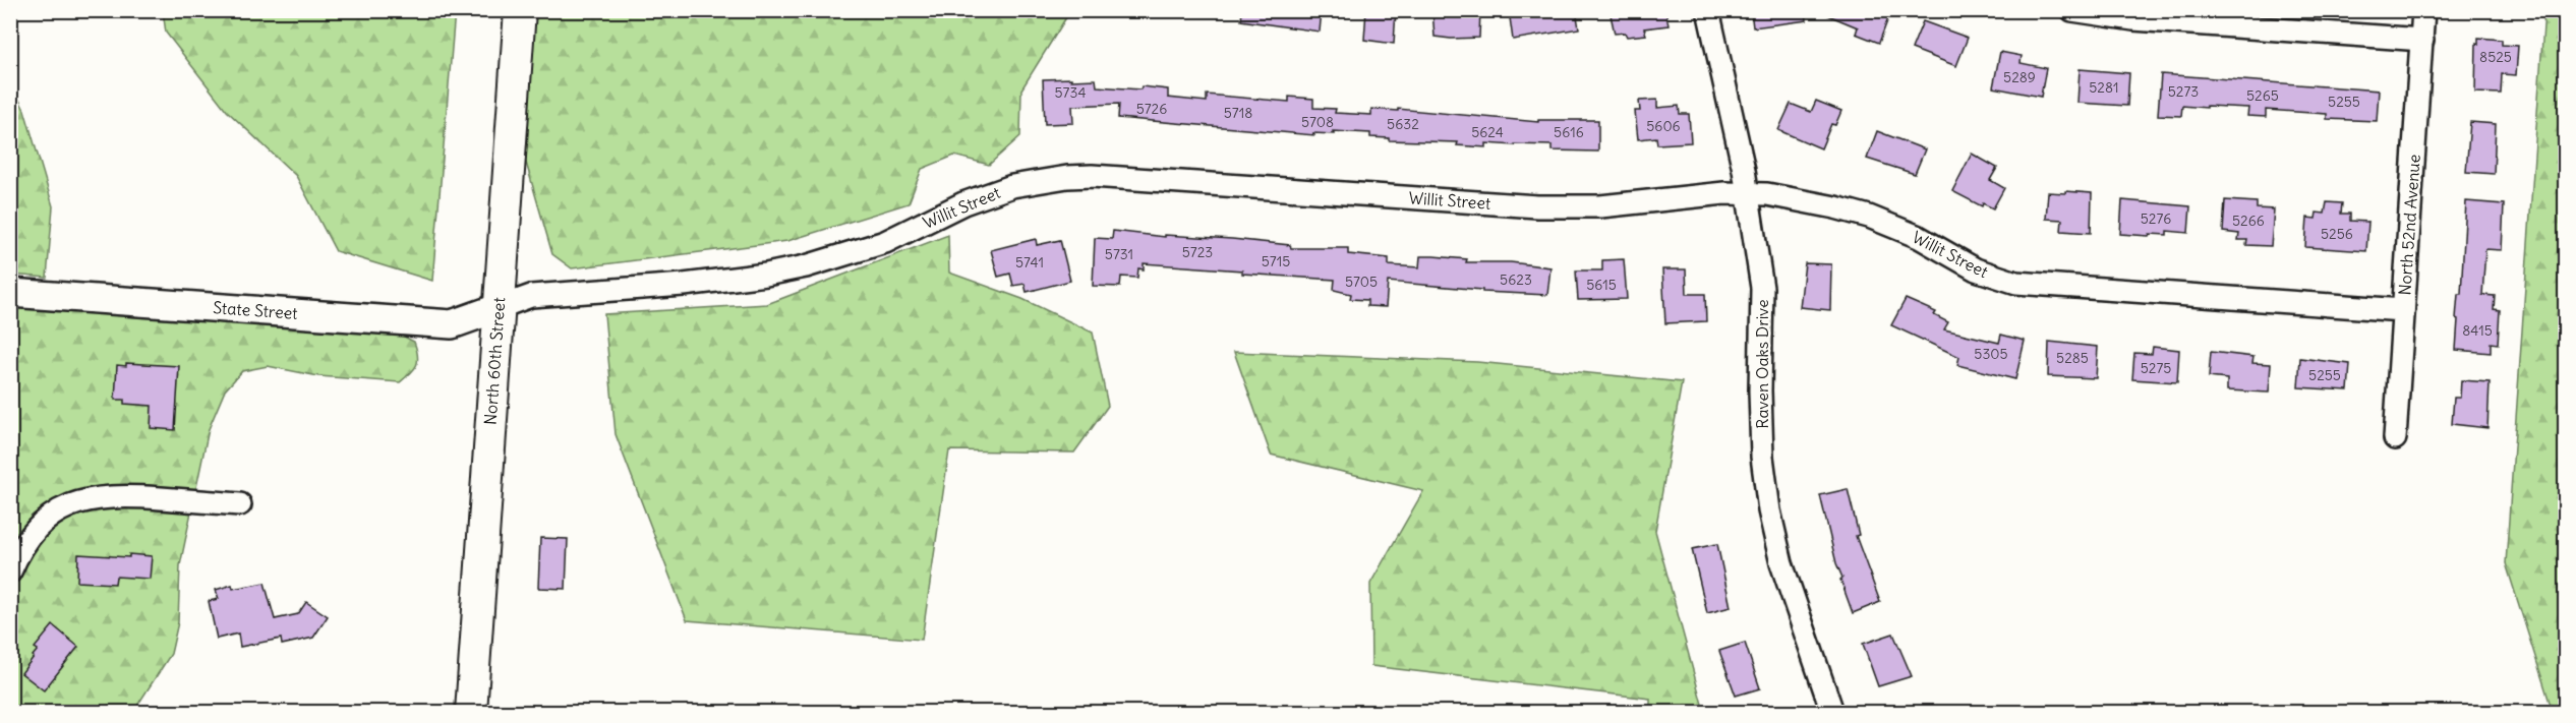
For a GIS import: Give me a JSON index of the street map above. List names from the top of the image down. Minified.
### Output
{"streets":{"main road":["North 60th Street"],"street":["Willit Street","North 52nd Avenue","State Street","Raven Oaks Drive"]},"crossings":[["Willit Street","North 52nd Avenue"],["Willit Street","State Street"],["Willit Street","North 60th Street"],["Willit Street","Raven Oaks Drive"],["State Street","North 60th Street"]],"house_numbers":["8525","5289","5281","5273","5734","5265","5255","5726","5718","5708","5632","5606","5624","5616","5276","5266","5256","5723","5731","5715","5741","5623","5705","5615","8415","5305","5285","5275","5255"]}
